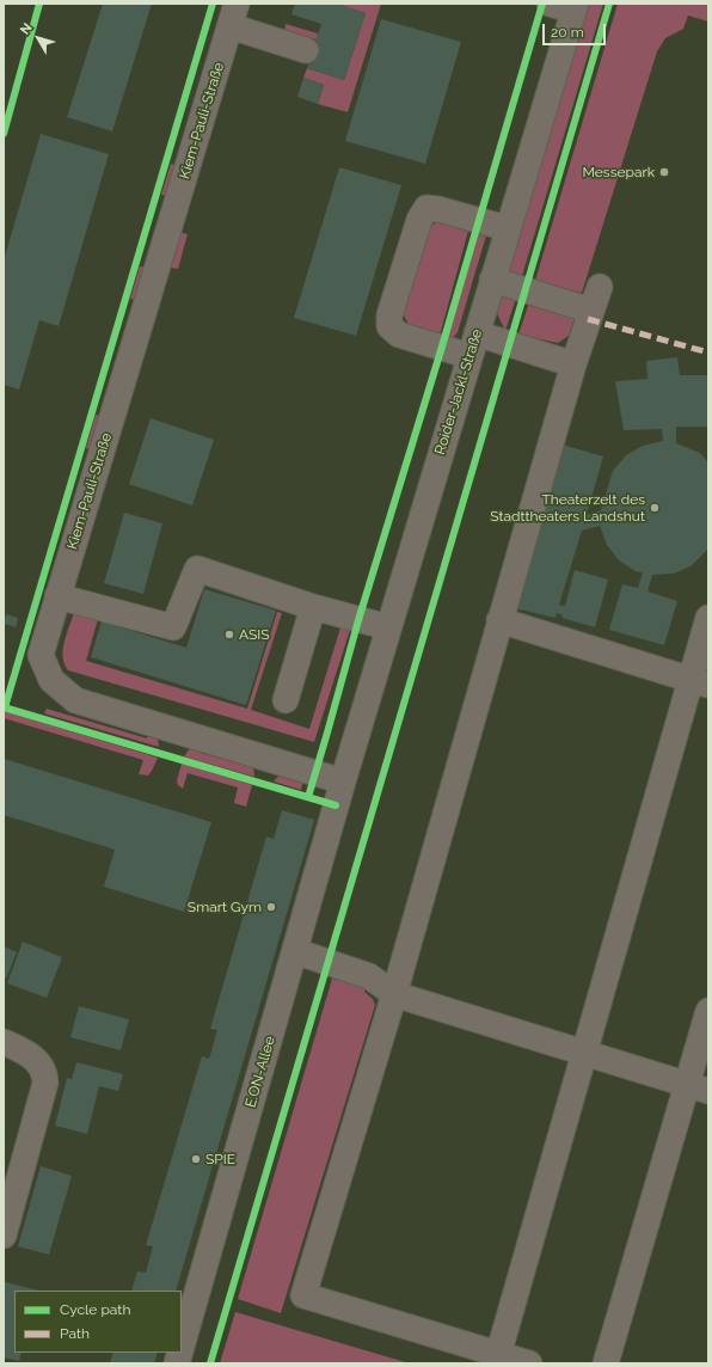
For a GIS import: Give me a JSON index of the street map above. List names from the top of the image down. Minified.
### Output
{"streets":{"street":["Kiem-Pauli-Straße","Roider-Jackl-Straße","E.ON-Allee"]},"crossings":[["Kiem-Pauli-Straße","Roider-Jackl-Straße"],["Kiem-Pauli-Straße","E.ON-Allee"],["Roider-Jackl-Straße","E.ON-Allee"]],"places":["Messepark","Theaterzelt des Stadttheaters Landshut","ASIS","Smart Gym","SPIE"],"legend":["Cycle path","Path"],"scale_bar":"20 m","north":"top left"}
